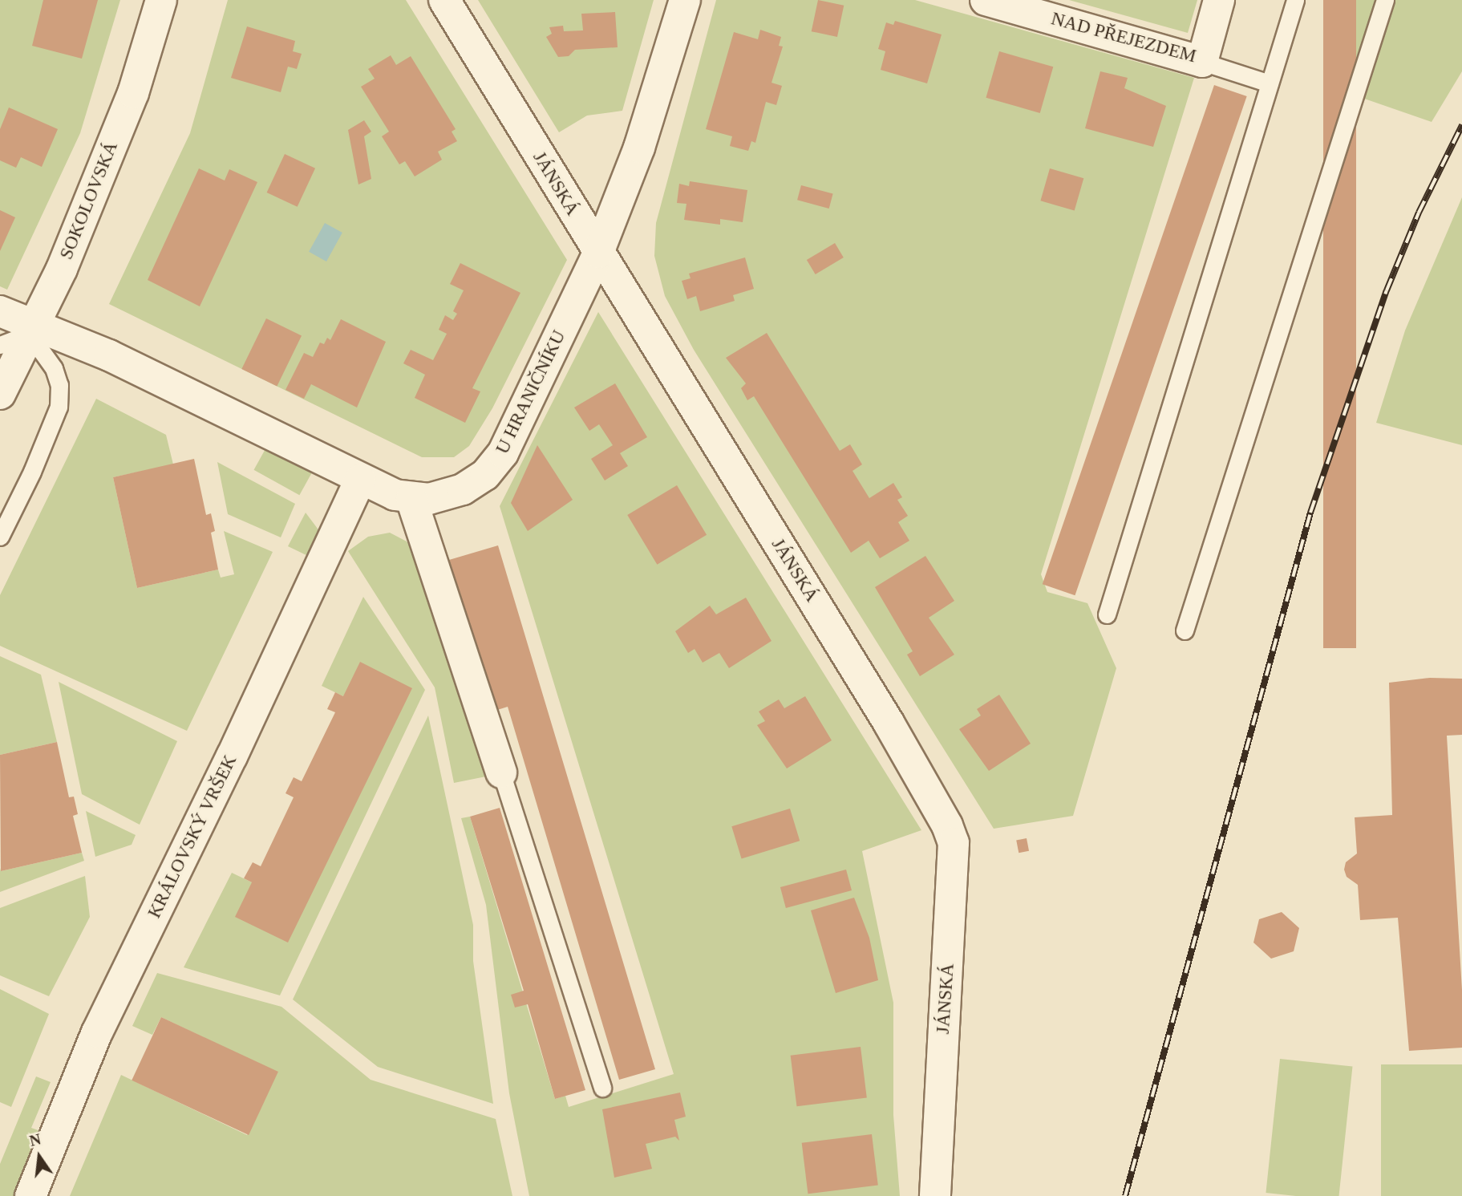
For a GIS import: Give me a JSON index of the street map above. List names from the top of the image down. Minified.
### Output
{"streets":{"street":["NAD PŘEJEZDEM","JÁNSKÁ","SOKOLOVSKÁ","U HRANIČNÍKU","KRÁLOVSKÝ VRŠEK"]},"crossings":[["JÁNSKÁ","U HRANIČNÍKU"],["SOKOLOVSKÁ","U HRANIČNÍKU"],["U HRANIČNÍKU","KRÁLOVSKÝ VRŠEK"]],"north":"top"}
